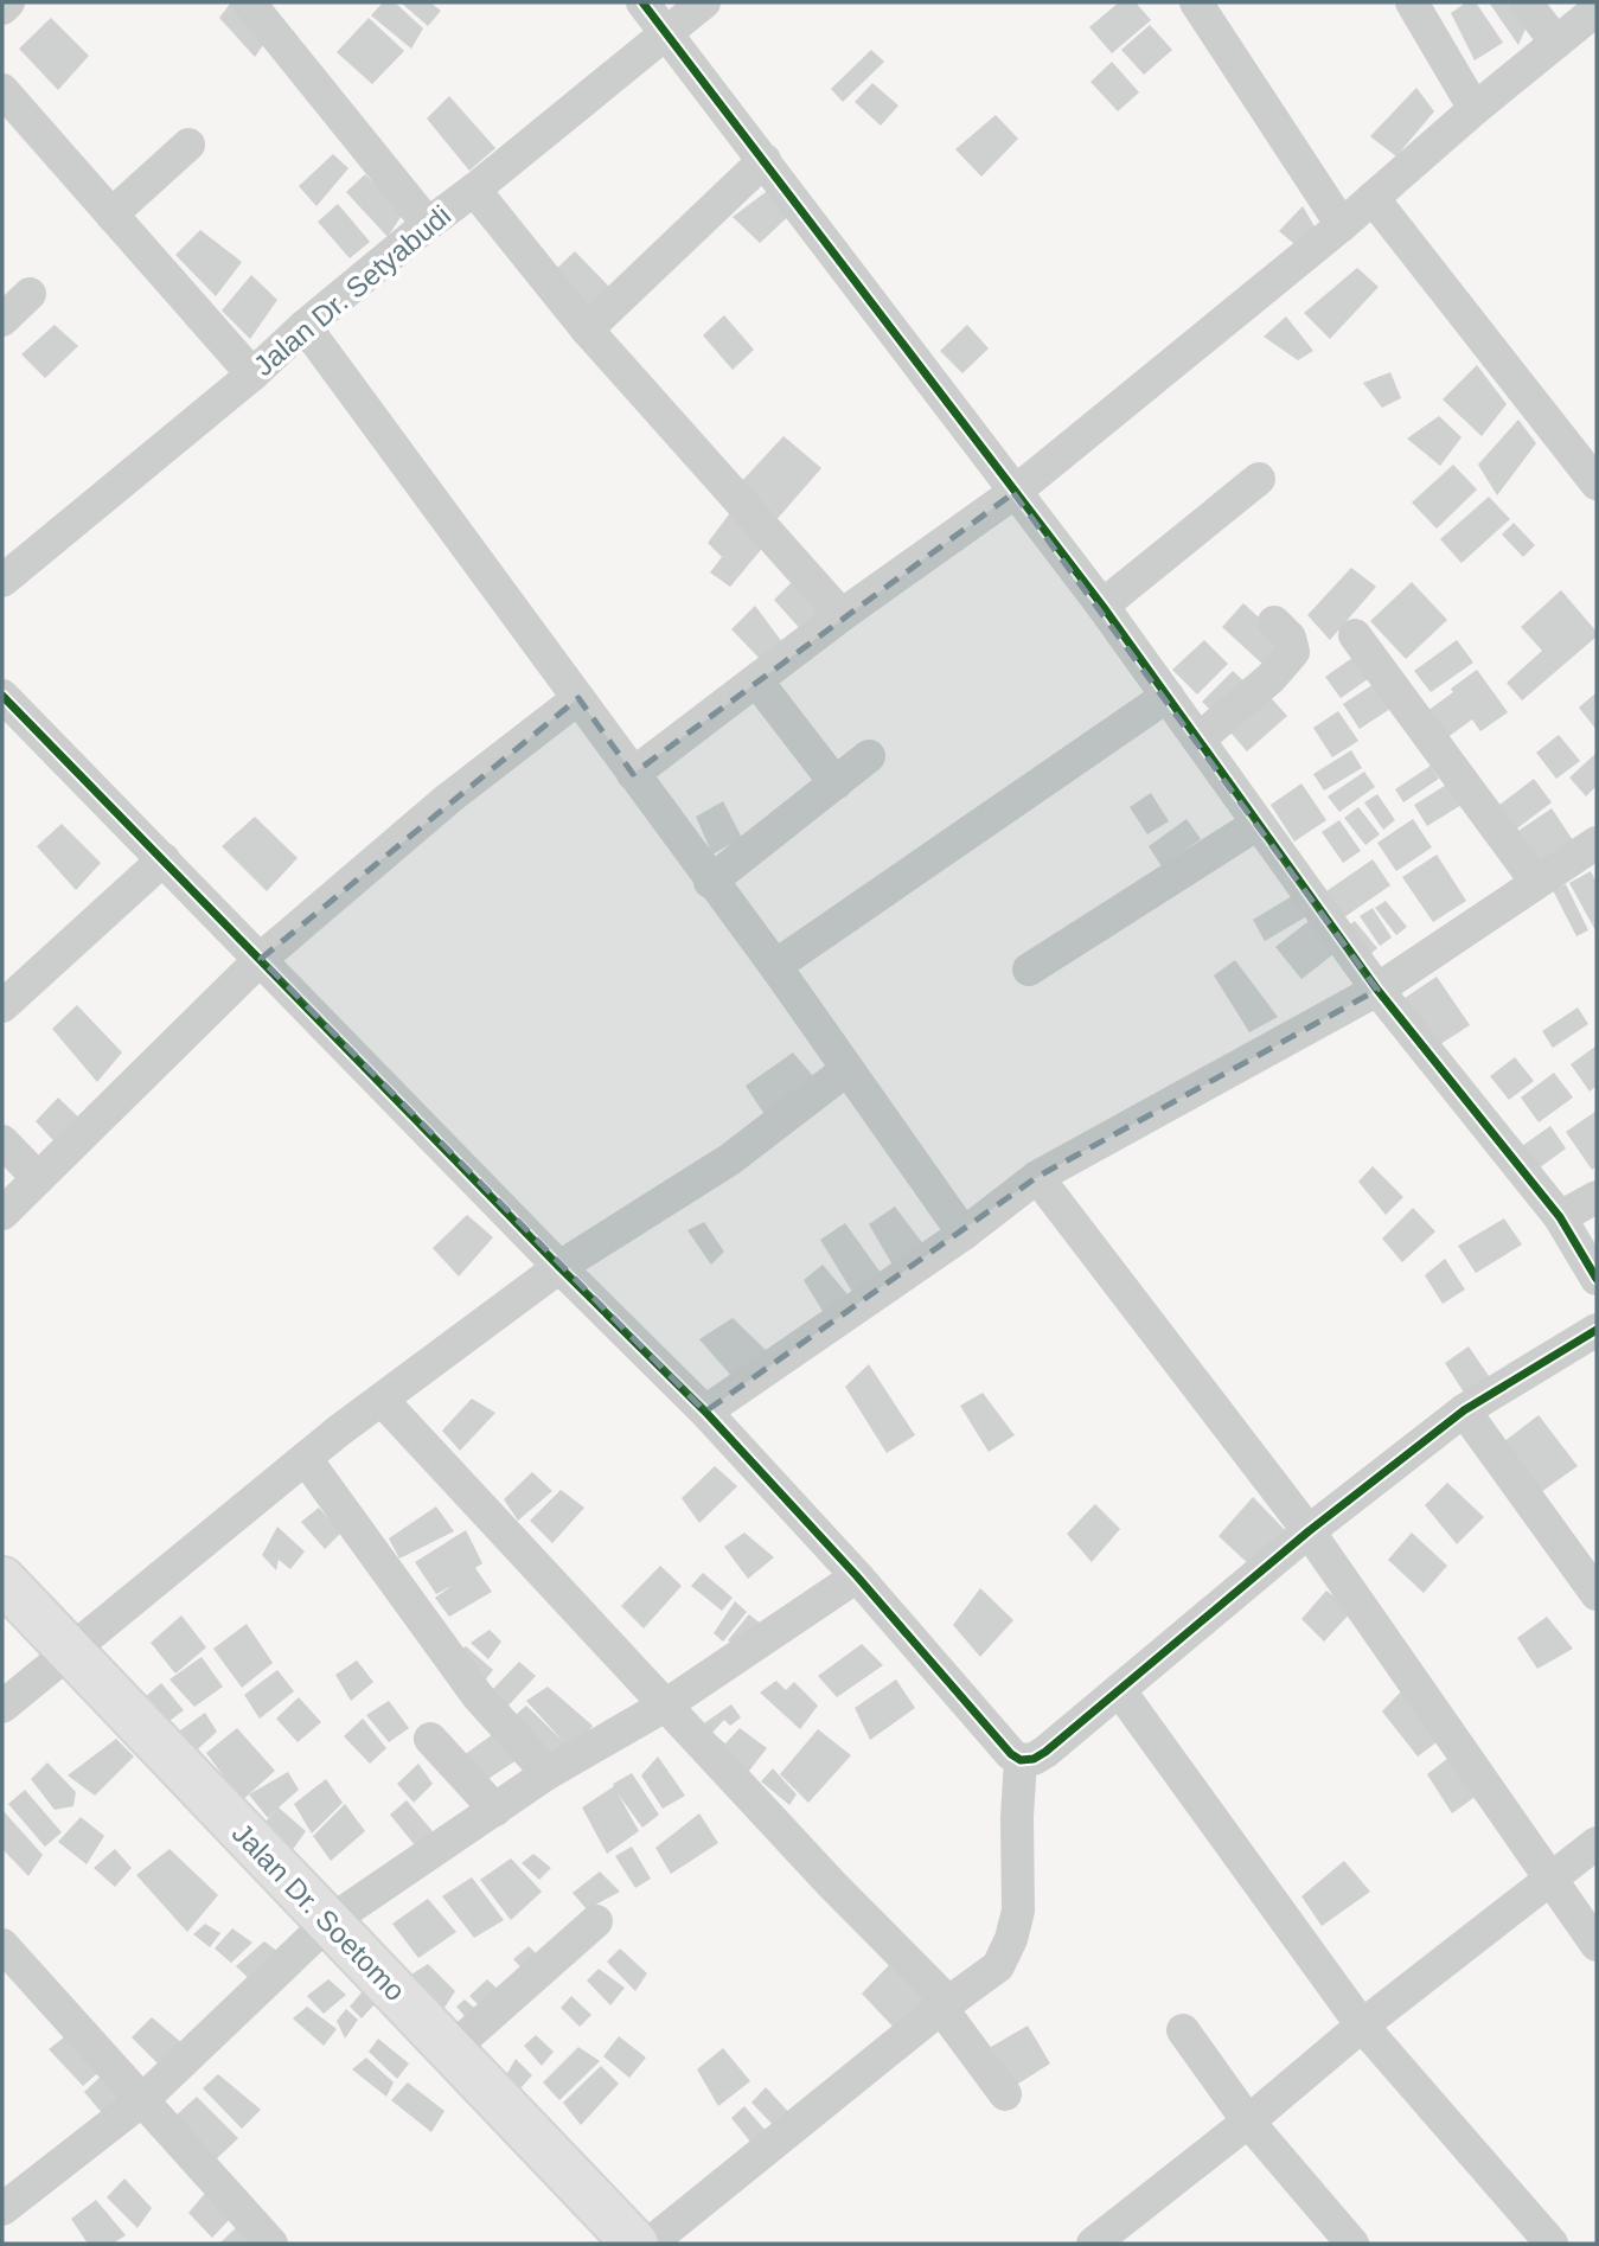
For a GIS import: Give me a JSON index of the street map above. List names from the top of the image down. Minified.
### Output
{"streets":{"street":["Jalan Dr. Setyabudi","Jalan Dr. Soetomo"]}}
